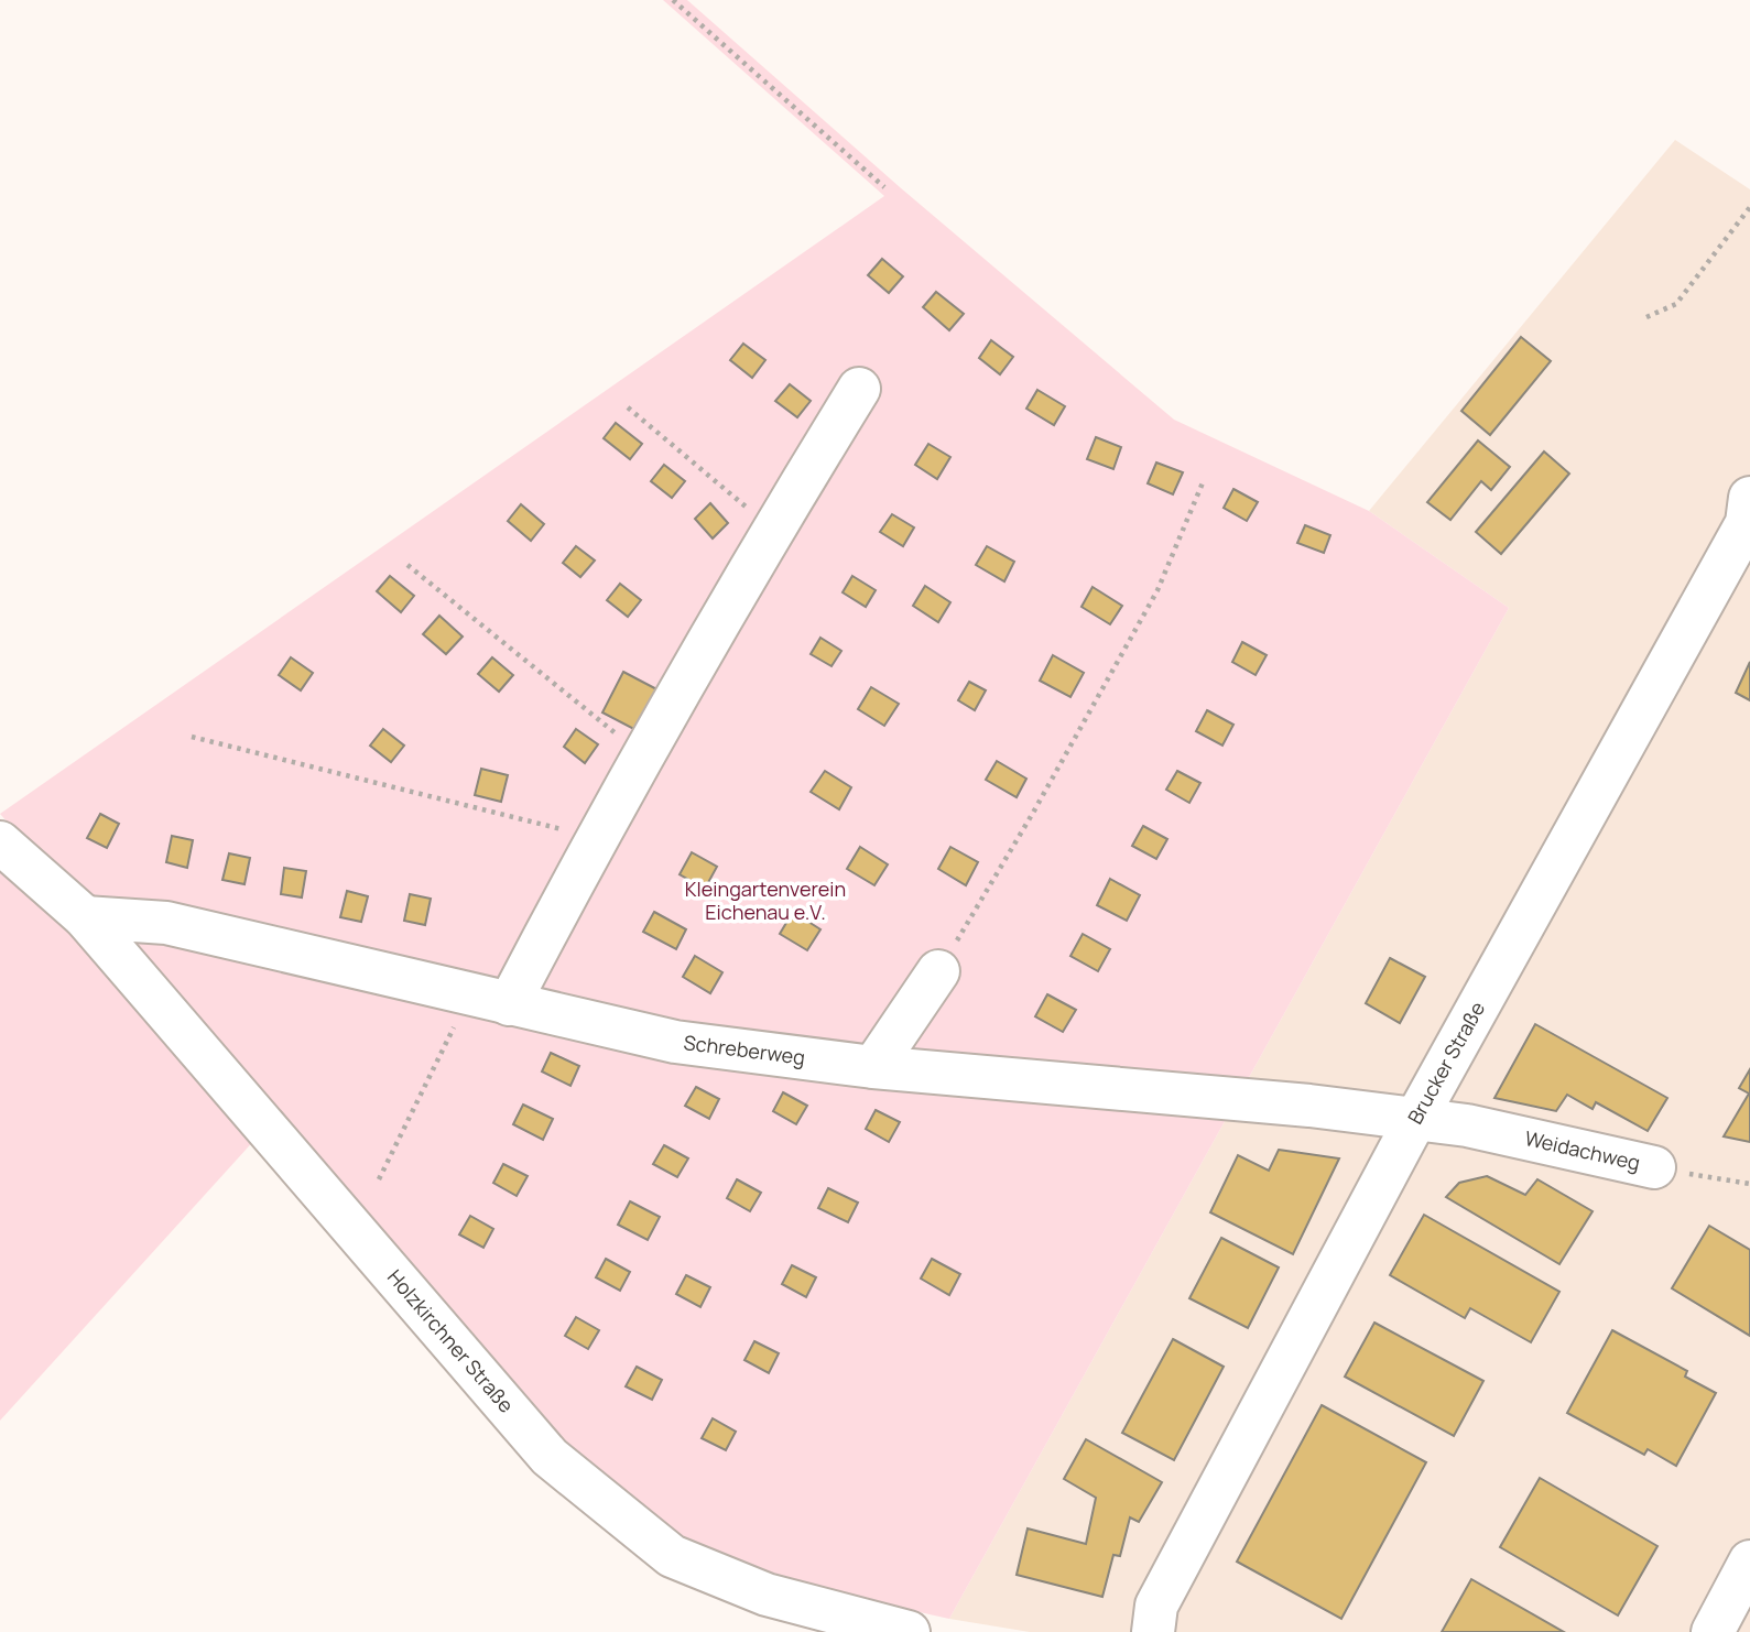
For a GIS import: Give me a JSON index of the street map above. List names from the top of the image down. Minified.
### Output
{"streets":{"street":["Schreberweg","Brucker Straße","Weidachweg","Holzkirchner Straße"]},"crossings":[["Schreberweg","Brucker Straße"],["Schreberweg","Weidachweg"],["Schreberweg","Holzkirchner Straße"],["Brucker Straße","Weidachweg"]],"parks":["Kleingartenverein Eichenau e.V."]}
